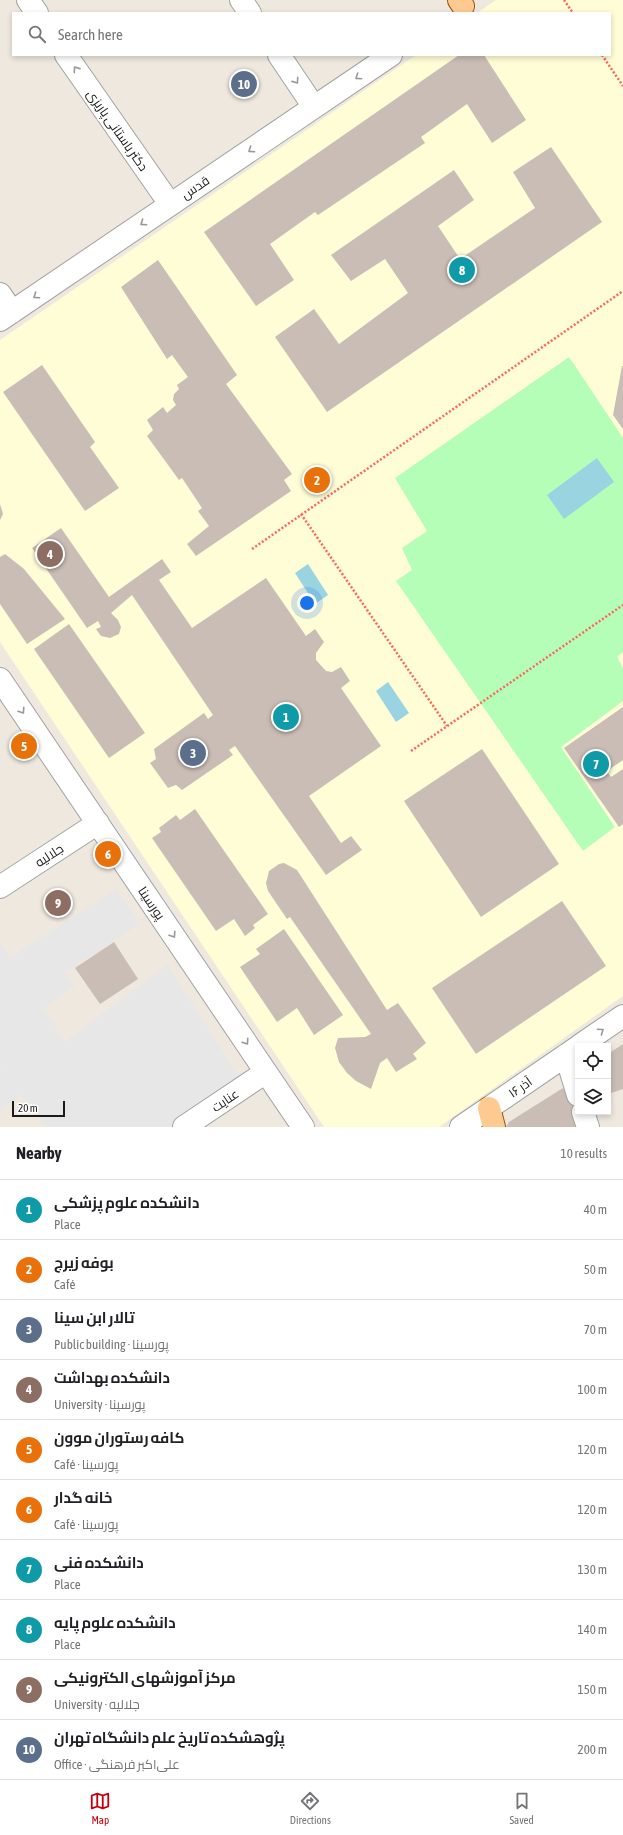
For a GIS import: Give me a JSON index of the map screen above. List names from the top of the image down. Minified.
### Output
{"streets":{"street":["دکتر باستانی پاریزی","قدس","جلالیه","پورسینا","۱۶ آذر","عنایت"]},"crossings":[["دکتر باستانی پاریزی","قدس"],["جلالیه","پورسینا"],["پورسینا","عنایت"]],"one_way":["قدس","پورسینا"],"scale_bar":"20 m","page":{"search":"Search here","pins":["10","8","2","4","1","5","3","7","6","9"],"scale":"20 m","heading":["Nearby","10 results"],"list":[{"mark":"1","name":"دانشکده علوم پزشکی","note":"Place","value":"40 m"},{"mark":"2","name":"بوفه زیرج","note":"Café","value":"50 m"},{"mark":"3","name":"تالار ابن سینا","note":"Public building · پورسینا","value":"70 m"},{"mark":"4","name":"دانشکده بهداشت","note":"University · پورسینا","value":"100 m"},{"mark":"5","name":"کافه رستوران موون","note":"Café · پورسینا","value":"120 m"},{"mark":"6","name":"خانه گدار","note":"Café · پورسینا","value":"120 m"},{"mark":"7","name":"دانشکده فنی","note":"Place","value":"130 m"},{"mark":"8","name":"دانشکده علوم پایه","note":"Place","value":"140 m"},{"mark":"9","name":"مرکز آموزشهای الکترونیکی","note":"University · جلالیه","value":"150 m"},{"mark":"10","name":"پژوهشکده تاریخ علم دانشگاه تهران","note":"Office · علی‌اکبر فرهنگی","value":"200 m"}],"nav":["Map","Directions","Saved"]}}
